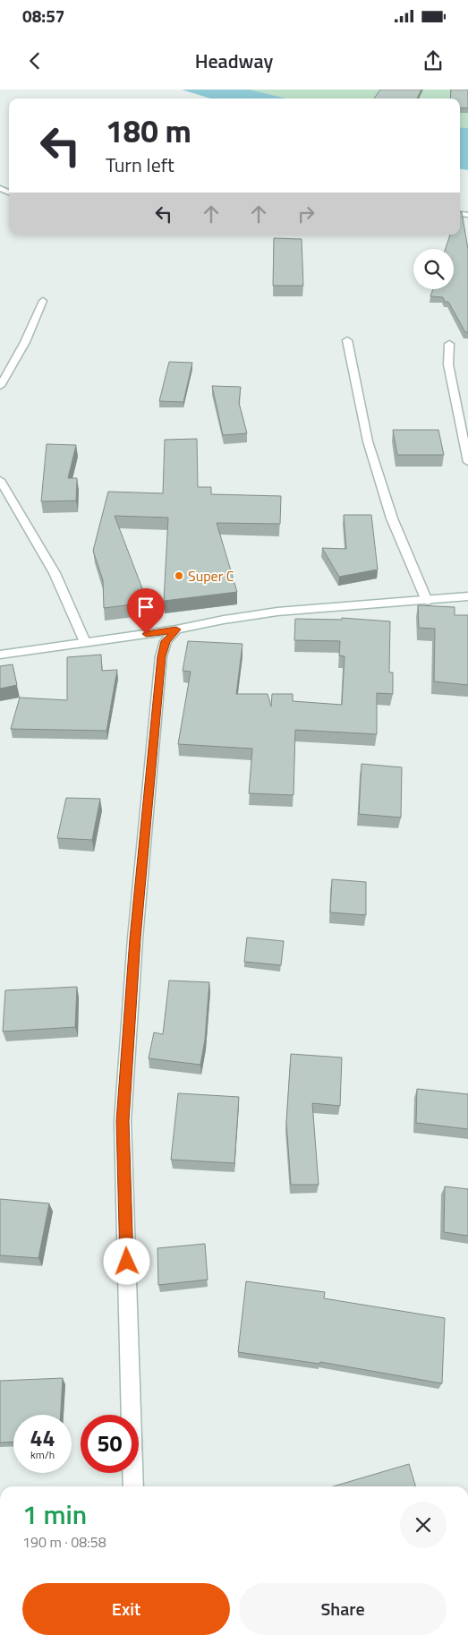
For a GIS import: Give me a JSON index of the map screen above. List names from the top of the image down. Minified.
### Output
{"places":["Super C"],"page":{"status":"08:57","header":"Headway","turn":["180 m","Turn left"],"speed":"44 km/h","limit":"50","heading":["1 min","190 m · 08:58"],"buttons":["Exit","Share"]}}
